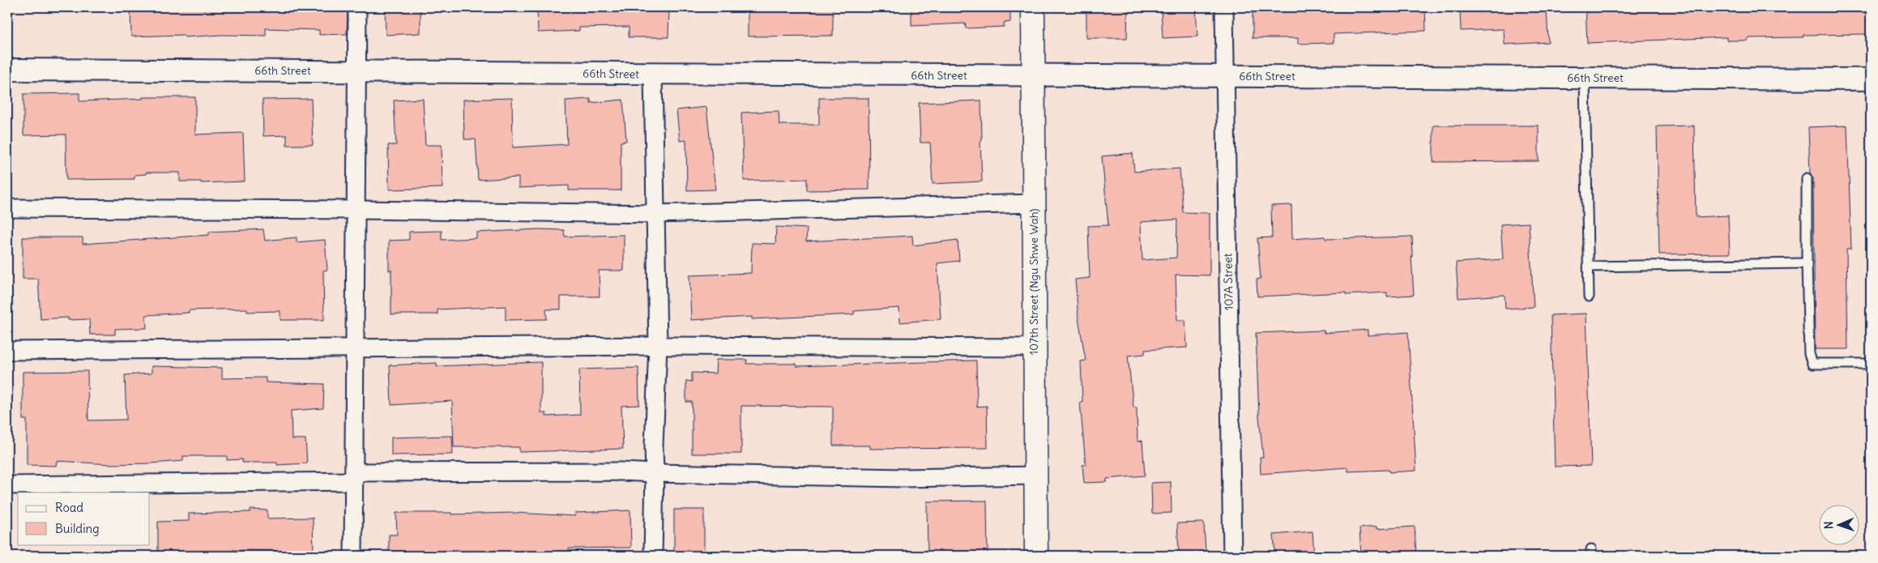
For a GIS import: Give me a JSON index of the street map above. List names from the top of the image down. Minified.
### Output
{"streets":{"main road":["107th Street (Ngu Shwe Wah)"],"street":["66th Street","107A Street"]},"crossings":[["66th Street","107th Street (Ngu Shwe Wah)"],["66th Street","107A Street"]],"legend":["Road","Building"],"north":"left"}
